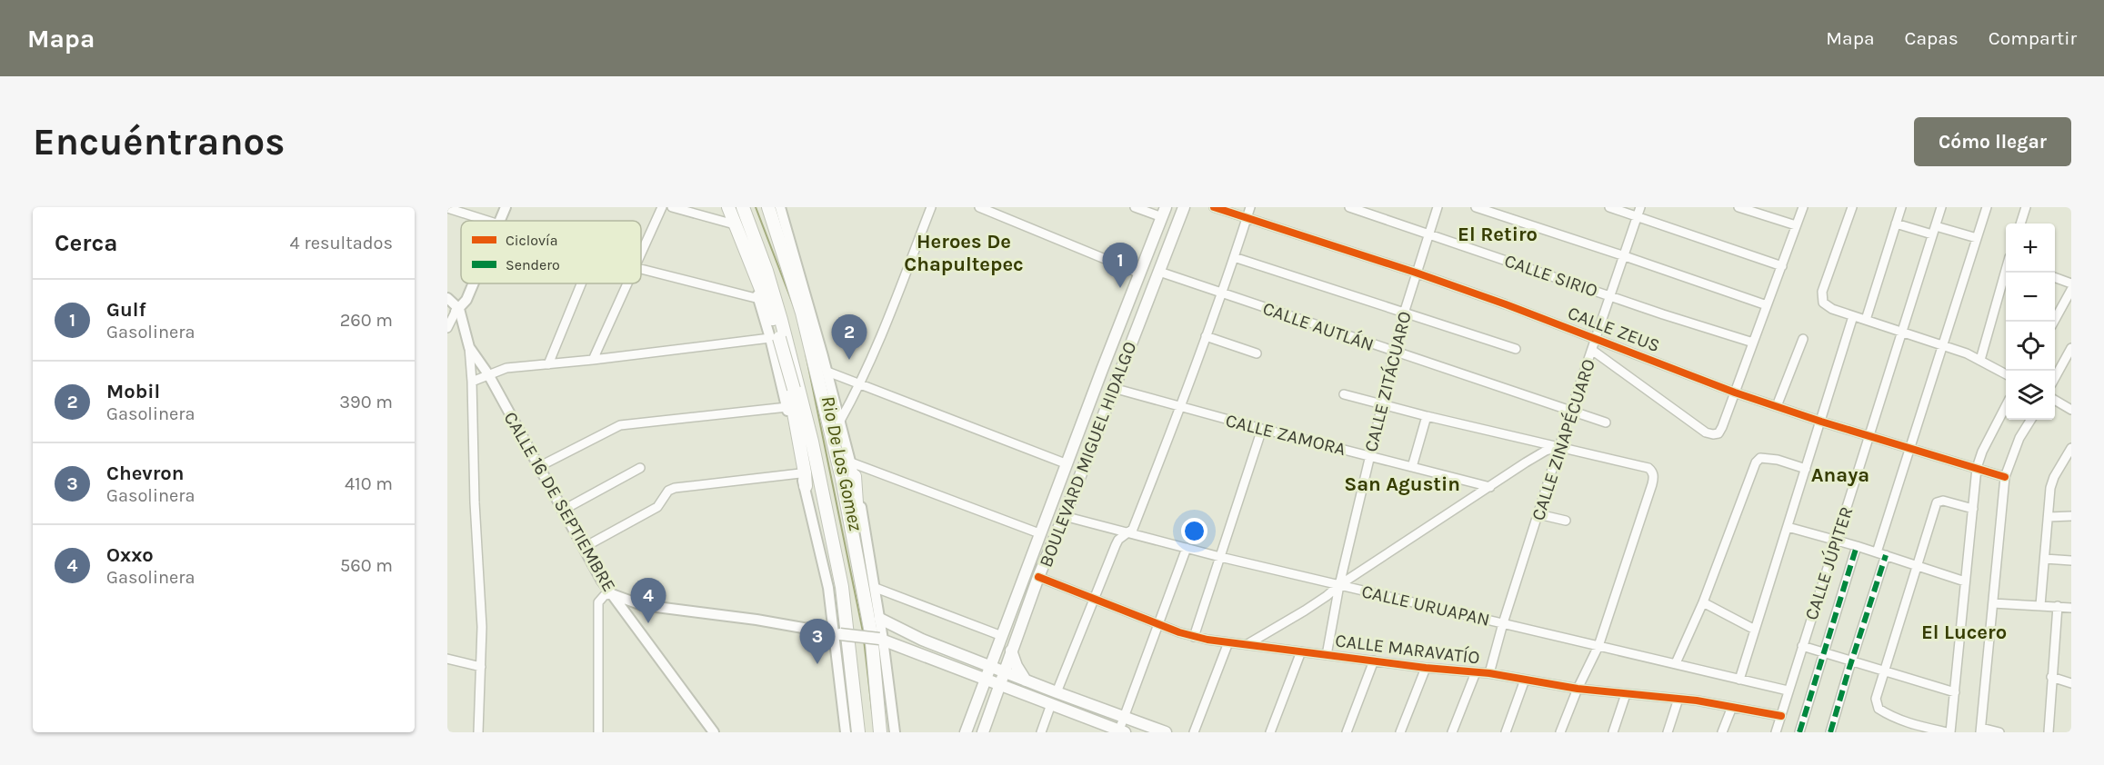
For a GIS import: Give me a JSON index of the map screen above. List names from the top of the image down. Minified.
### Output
{"streets":{"main road":["BOULEVARD MIGUEL HIDALGO"],"street":["CALLE SIRIO","CALLE AUTLÁN","CALLE ZEUS","CALLE ZITÁCUARO","CALLE ZAMORA","CALLE ZINAPÉCUARO","CALLE 16 DE SEPTIEMBRE","CALLE JÚPITER","CALLE URUAPAN","CALLE MARAVATÍO"]},"crossings":[["CALLE SIRIO","CALLE ZITÁCUARO"],["CALLE SIRIO","CALLE ZINAPÉCUARO"],["CALLE AUTLÁN","CALLE ZITÁCUARO"],["CALLE AUTLÁN","CALLE ZINAPÉCUARO"],["CALLE AUTLÁN","BOULEVARD MIGUEL HIDALGO"],["CALLE ZEUS","CALLE ZITÁCUARO"],["CALLE ZEUS","CALLE ZINAPÉCUARO"],["CALLE ZEUS","CALLE JÚPITER"],["CALLE ZITÁCUARO","CALLE ZAMORA"],["CALLE ZITÁCUARO","CALLE URUAPAN"],["CALLE ZITÁCUARO","CALLE MARAVATÍO"],["CALLE ZAMORA","BOULEVARD MIGUEL HIDALGO"],["CALLE ZINAPÉCUARO","CALLE URUAPAN"],["CALLE ZINAPÉCUARO","CALLE MARAVATÍO"],["BOULEVARD MIGUEL HIDALGO","CALLE URUAPAN"],["BOULEVARD MIGUEL HIDALGO","CALLE MARAVATÍO"],["CALLE JÚPITER","CALLE URUAPAN"],["CALLE JÚPITER","CALLE MARAVATÍO"]],"districts":["El Retiro","Heroes De Chapultepec","Anaya","San Agustin","El Lucero"],"water":["Rio De Los Gomez"],"legend":["Ciclovía","Sendero"],"page":{"header":"Mapa","nav":["Mapa","Capas","Compartir"],"buttons":"Cómo llegar","title":"Encuéntranos","heading":["Cerca","4 resultados"],"map_buttons":["+","−"],"pins":["1","2","4","3"],"list":[{"mark":"1","name":"Gulf","note":"Gasolinera","value":"260 m"},{"mark":"2","name":"Mobil","note":"Gasolinera","value":"390 m"},{"mark":"3","name":"Chevron","note":"Gasolinera","value":"410 m"},{"mark":"4","name":"Oxxo","note":"Gasolinera","value":"560 m"}]}}
